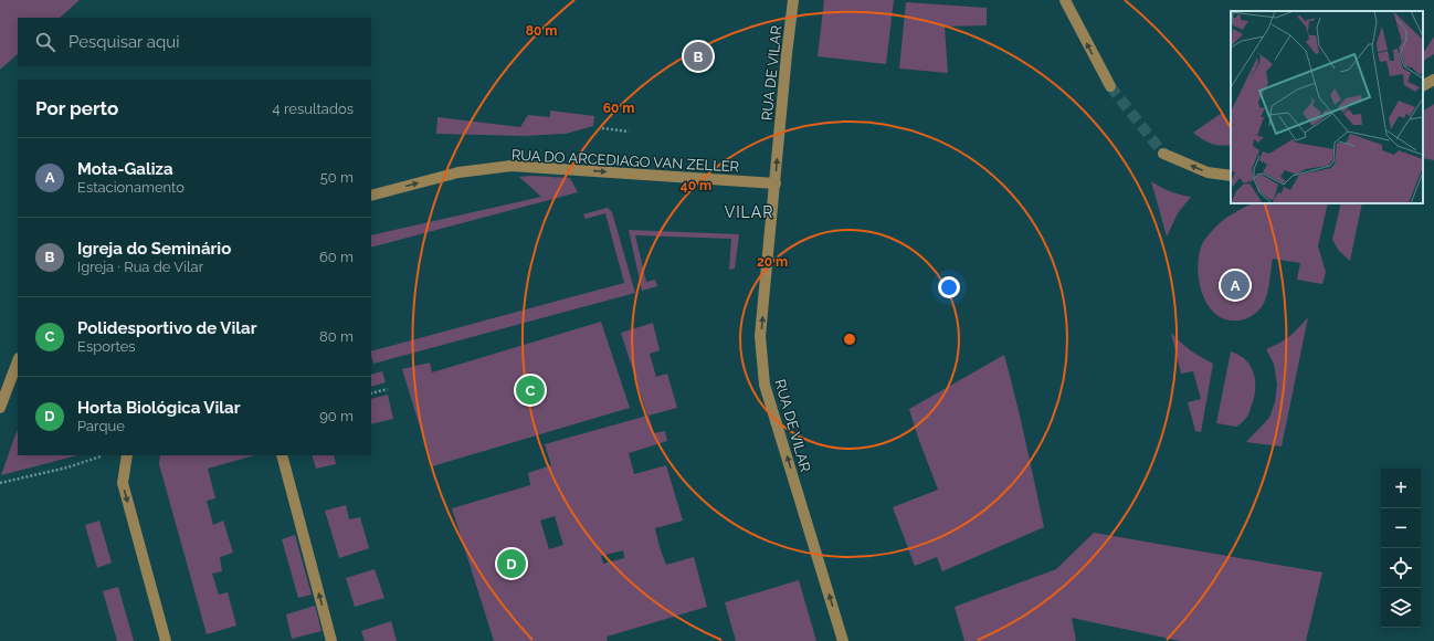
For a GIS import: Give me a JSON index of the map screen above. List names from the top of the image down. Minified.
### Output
{"streets":{"street":["RUA DE VILAR","RUA DO ARCEDIAGO VAN ZELLER"]},"crossings":[["RUA DE VILAR","RUA DO ARCEDIAGO VAN ZELLER"]],"one_way":["RUA DE VILAR","RUA DO ARCEDIAGO VAN ZELLER"],"districts":["VILAR"],"page":{"search":"Pesquisar aqui","pins":["B","A","C","D"],"heading":["Por perto","4 resultados"],"list":[{"mark":"A","name":"Mota-Galiza","note":"Estacionamento","value":"50 m"},{"mark":"B","name":"Igreja do Seminário","note":"Igreja · Rua de Vilar","value":"60 m"},{"mark":"C","name":"Polidesportivo de Vilar","note":"Esportes","value":"80 m"},{"mark":"D","name":"Horta Biológica Vilar","note":"Parque","value":"90 m"}],"map_buttons":["+","−"]},"rings":["80 m","60 m","40 m","20 m"]}
